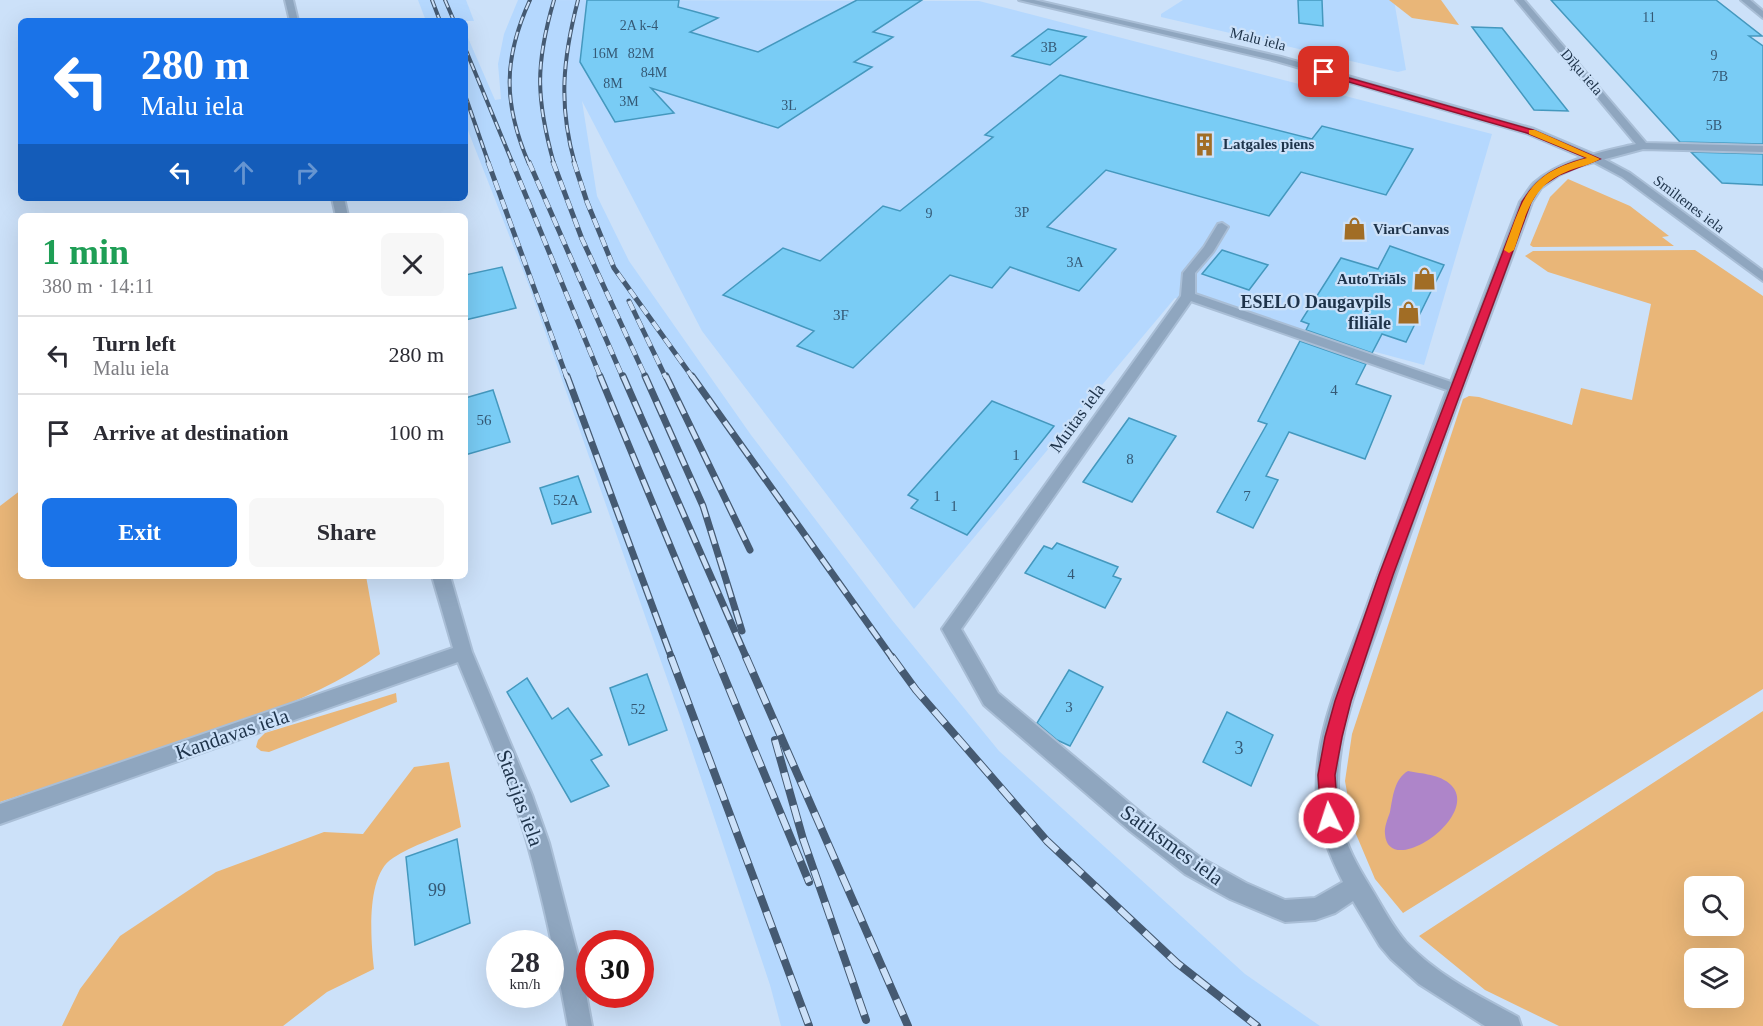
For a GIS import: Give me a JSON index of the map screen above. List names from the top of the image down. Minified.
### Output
{"streets":{"street":["Malu iela","Dīķu iela","Smiltenes iela","Muitas iela","Kandavas iela","Stacijas iela","Satiksmes iela"]},"crossings":[["Malu iela","Smiltenes iela"],["Muitas iela","Satiksmes iela"],["Kandavas iela","Stacijas iela"]],"places":{"building":["Latgales piens"],"shop":["ViarCanvas","AutoTriāls","ESELO Daugavpils filiāle"]},"house_numbers":["11","2A k-4","3B","16M","82M","9","84M","7B","8M","3M","3L","5B","3P","9","3A","3F","4","56","1","8","1","7","52A","1","4","3","52","3","99"],"page":{"turn":["280 m","Malu iela"],"heading":["1 min","380 m · 14:11"],"list":[{"name":"Turn left","note":"Malu iela","value":"280 m"},{"name":"Arrive at destination","value":"100 m"}],"buttons":["Exit","Share"],"speed":"28 km/h","limit":"30"}}
